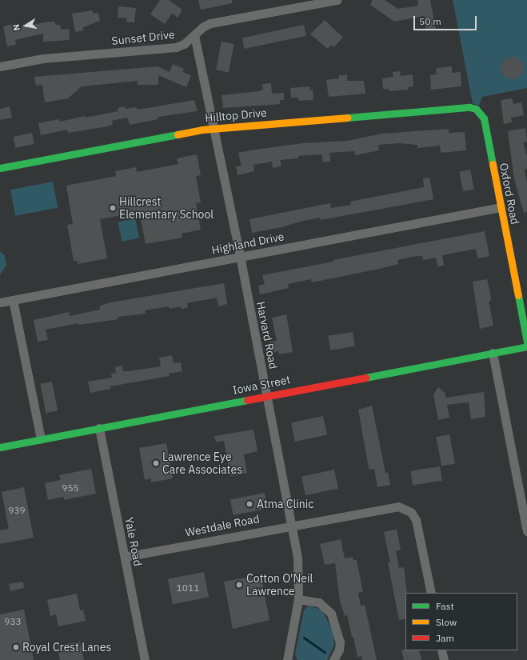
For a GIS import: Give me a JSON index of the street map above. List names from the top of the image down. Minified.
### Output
{"streets":{"main road":["Hilltop Drive","Oxford Road","Iowa Street"],"street":["Sunset Drive","Highland Drive","Harvard Road","Westdale Road","Yale Road"]},"crossings":[["Sunset Drive","Harvard Road"],["Hilltop Drive","Oxford Road"],["Hilltop Drive","Harvard Road"],["Oxford Road","Highland Drive"],["Highland Drive","Harvard Road"],["Harvard Road","Iowa Street"],["Harvard Road","Westdale Road"],["Iowa Street","Yale Road"],["Westdale Road","Yale Road"]],"places":["Hillcrest Elementary School","Lawrence Eye Care Associates","Atma Clinic","Cotton O'Neil Lawrence","Royal Crest Lanes"],"house_numbers":["955","939","1011","933"],"legend":["Fast","Slow","Jam"],"scale_bar":"50 m","north":"left"}
